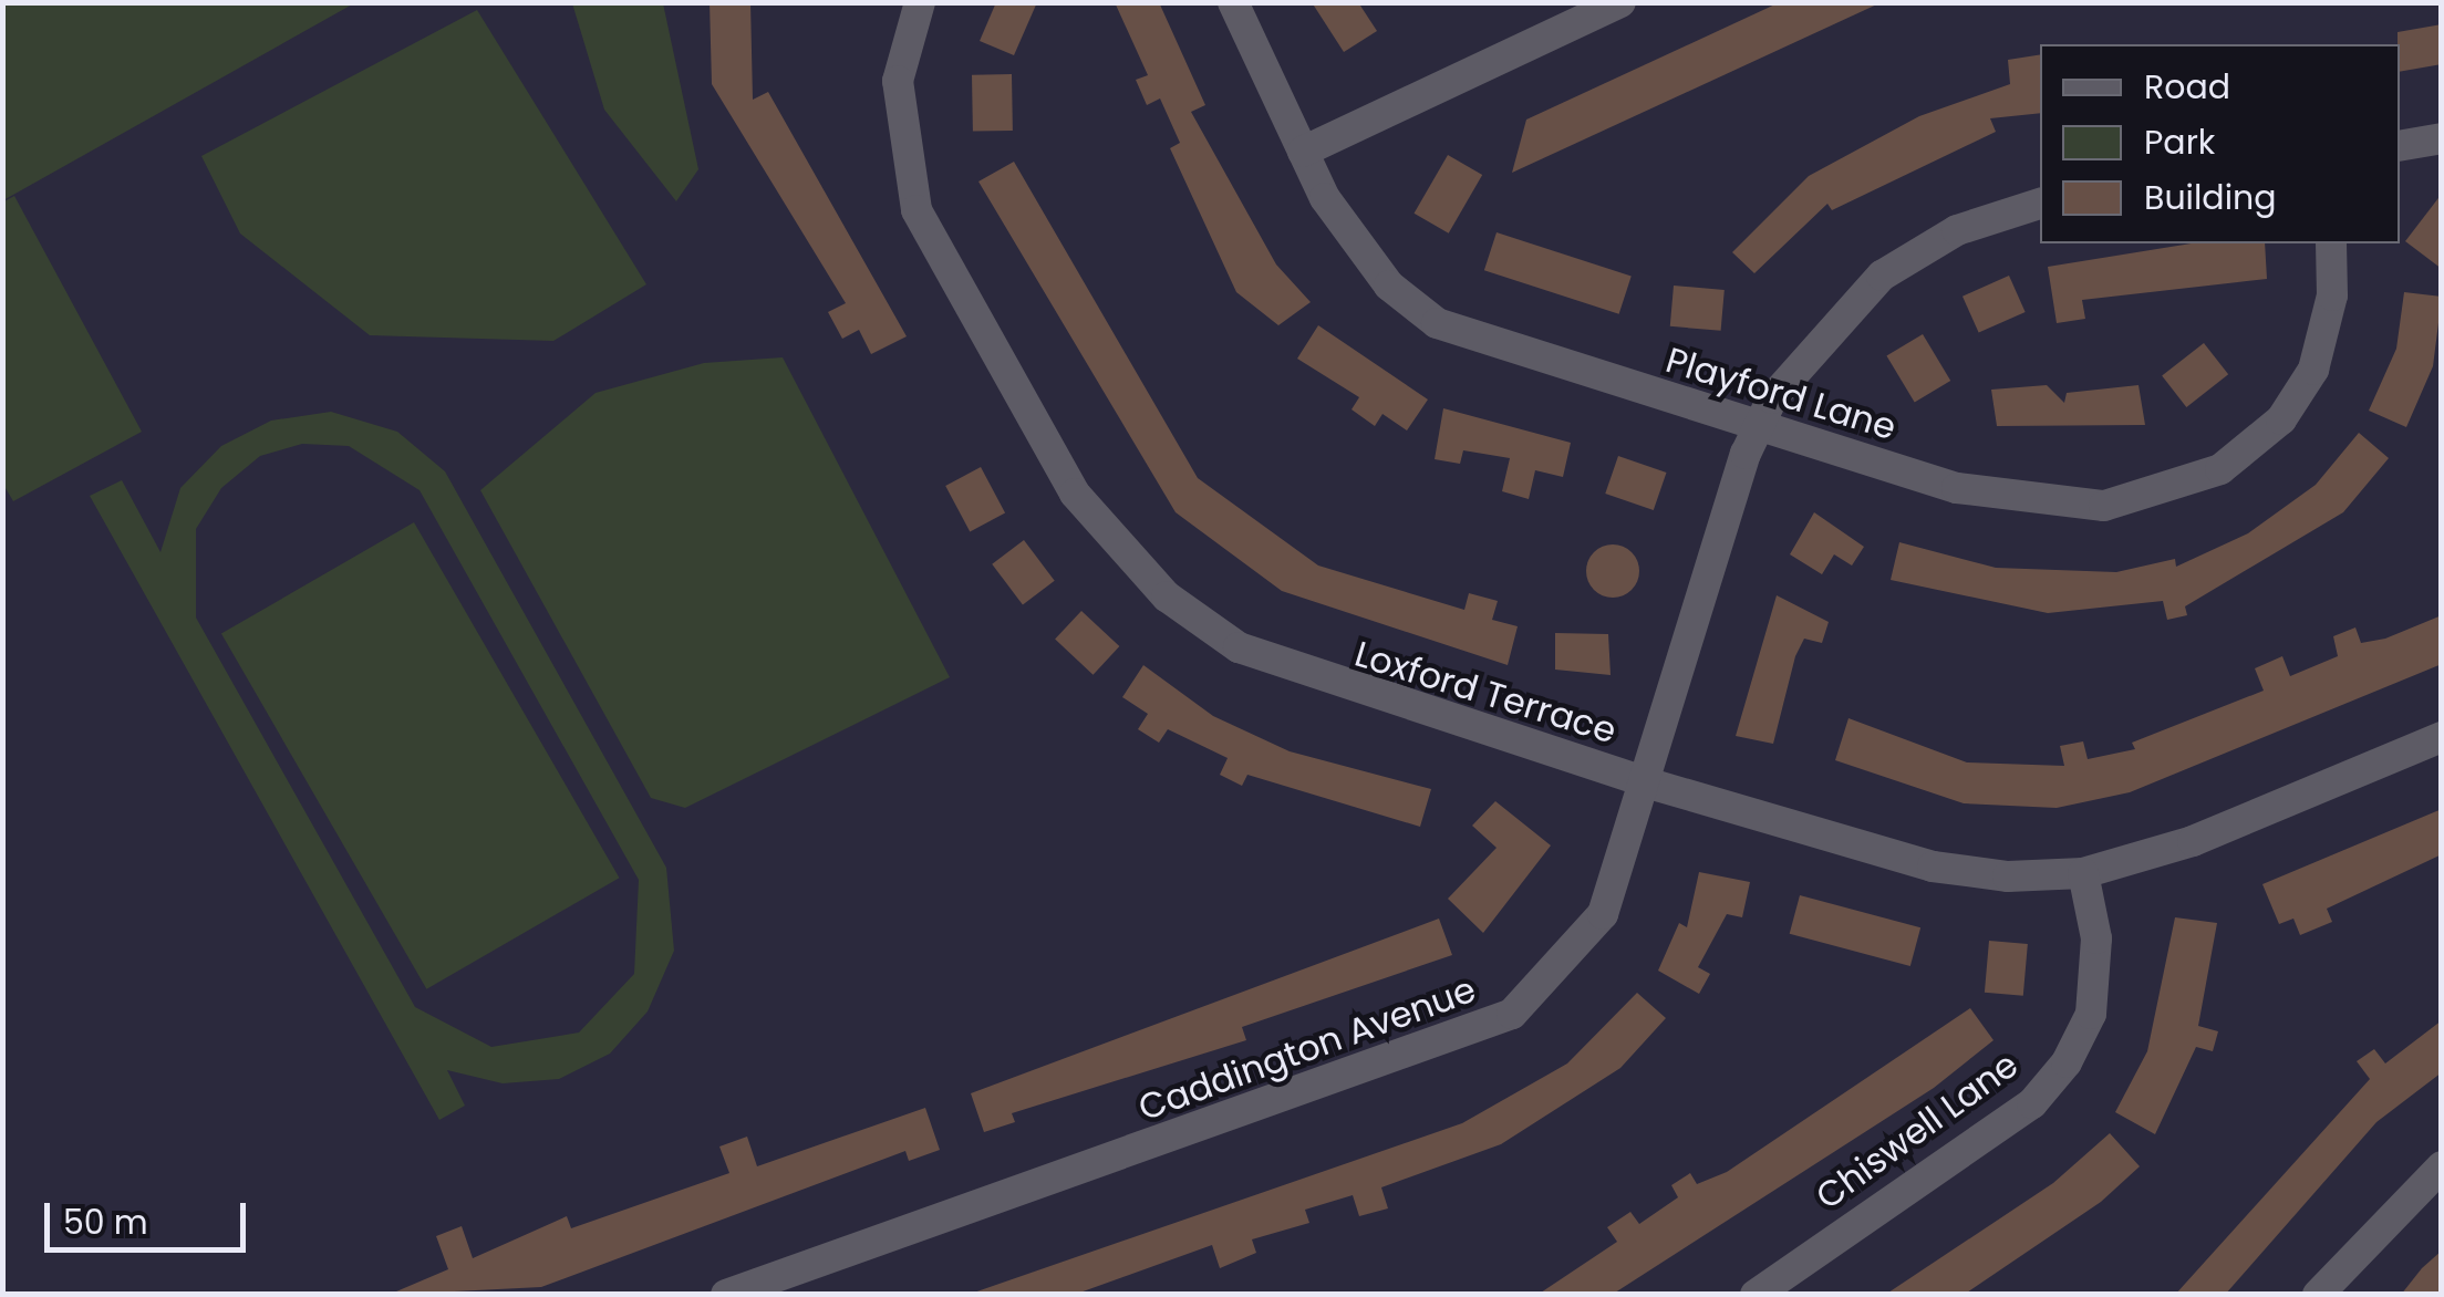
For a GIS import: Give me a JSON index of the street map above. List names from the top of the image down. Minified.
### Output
{"streets":{"street":["Playford Lane","Loxford Terrace","Caddington Avenue","Chiswell Lane"]},"crossings":[["Playford Lane","Caddington Avenue"],["Loxford Terrace","Caddington Avenue"],["Loxford Terrace","Chiswell Lane"]],"legend":["Road","Park","Building"],"scale_bar":"50 m"}
